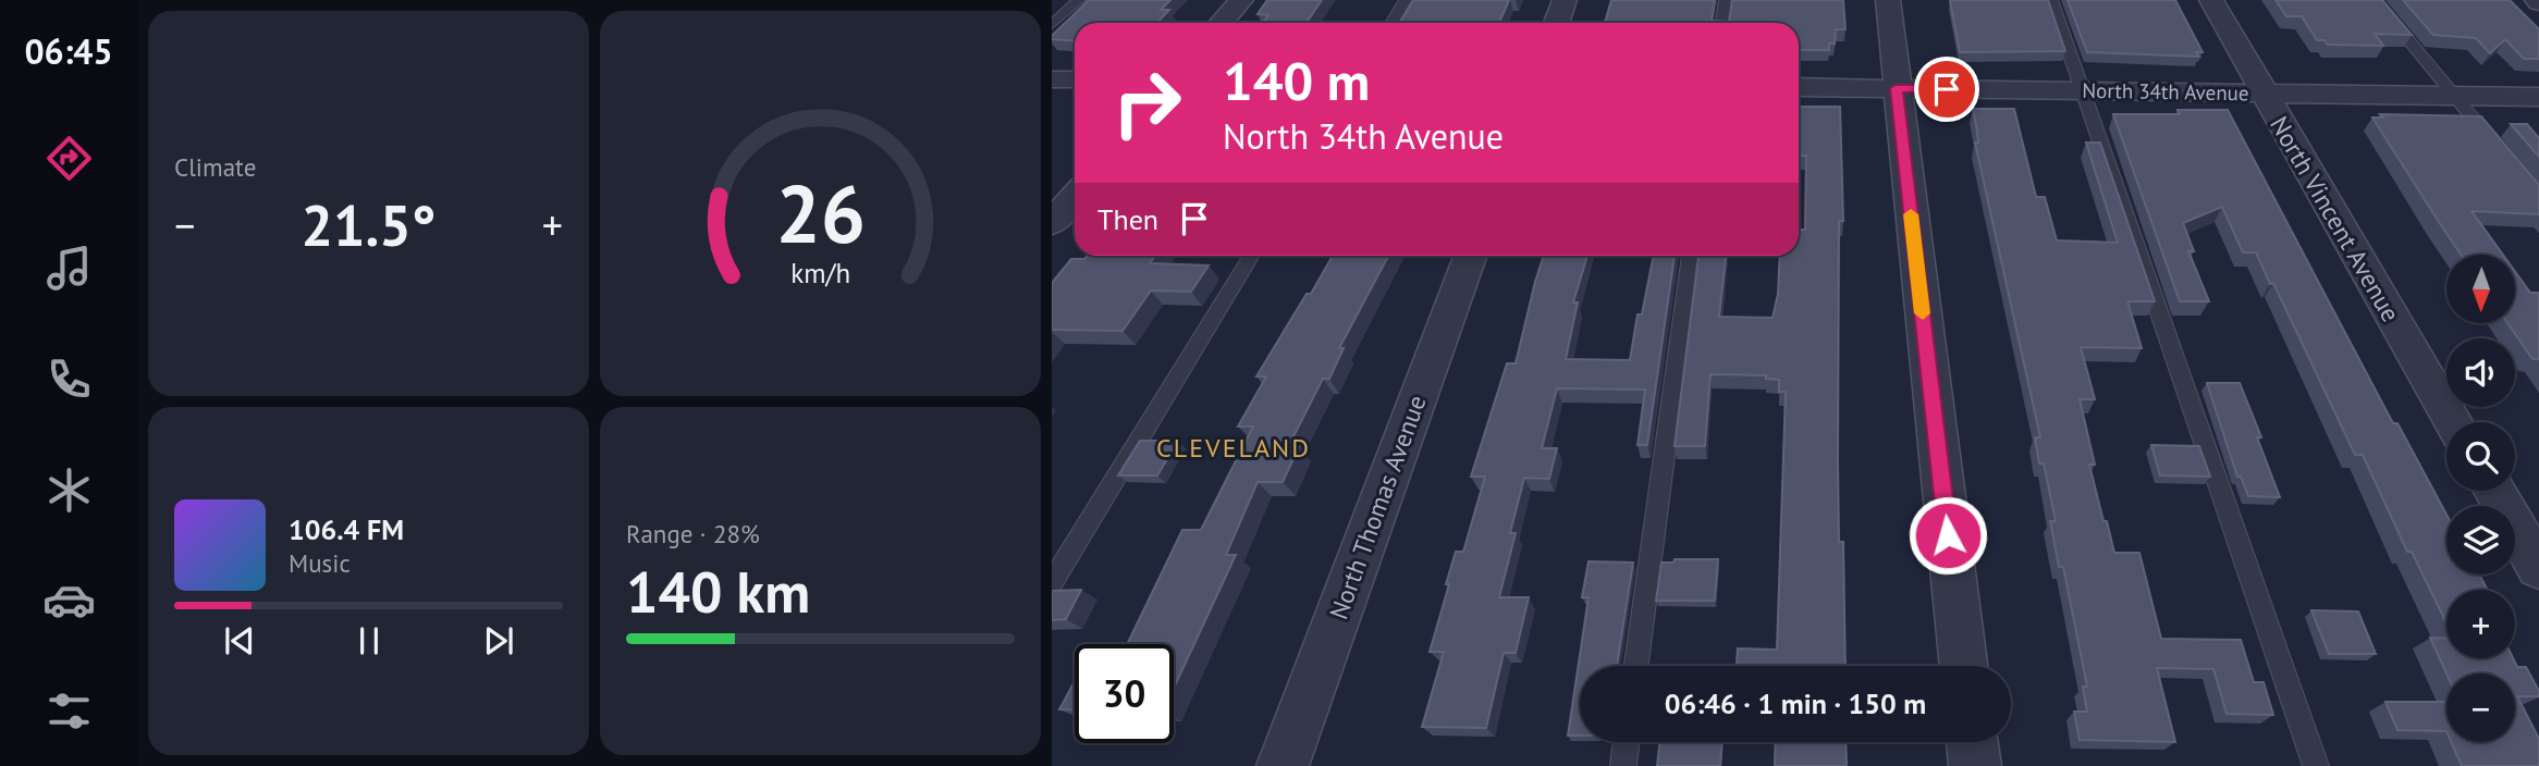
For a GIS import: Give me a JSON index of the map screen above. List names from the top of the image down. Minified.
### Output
{"streets":{"street":["North 34th Avenue","North Vincent Avenue","North Thomas Avenue"]},"crossings":[["North 34th Avenue","North Vincent Avenue"]],"districts":["CLEVELAND"],"north":"bottom","page":{"tabs":"06:45","tile":["Climate",["Range · 28%","140 km"]],"turn":["140 m","North 34th Avenue"],"then":"Then","heat":["−","21.5°","+"],"map_buttons":["+","−"],"song":["106.4 FM","Music"],"limit":"30","trip":"06:46 · 1 min · 150 m","gauge":["26","km/h"]}}
